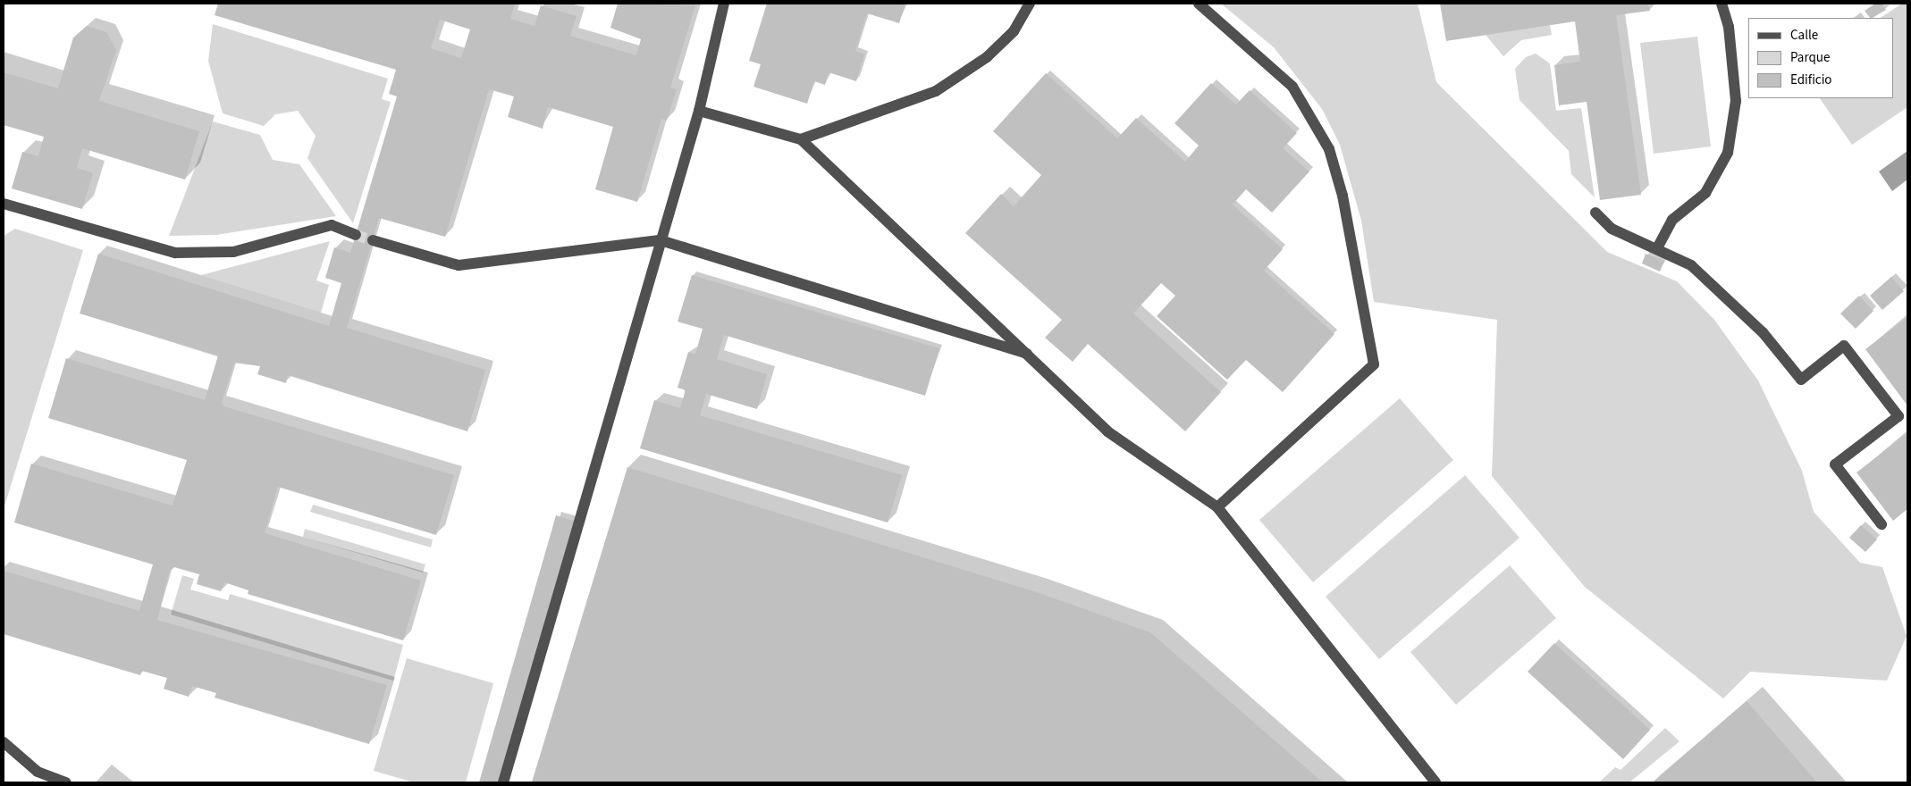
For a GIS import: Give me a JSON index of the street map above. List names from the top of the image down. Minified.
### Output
{"legend":["Calle","Parque","Edificio"]}
